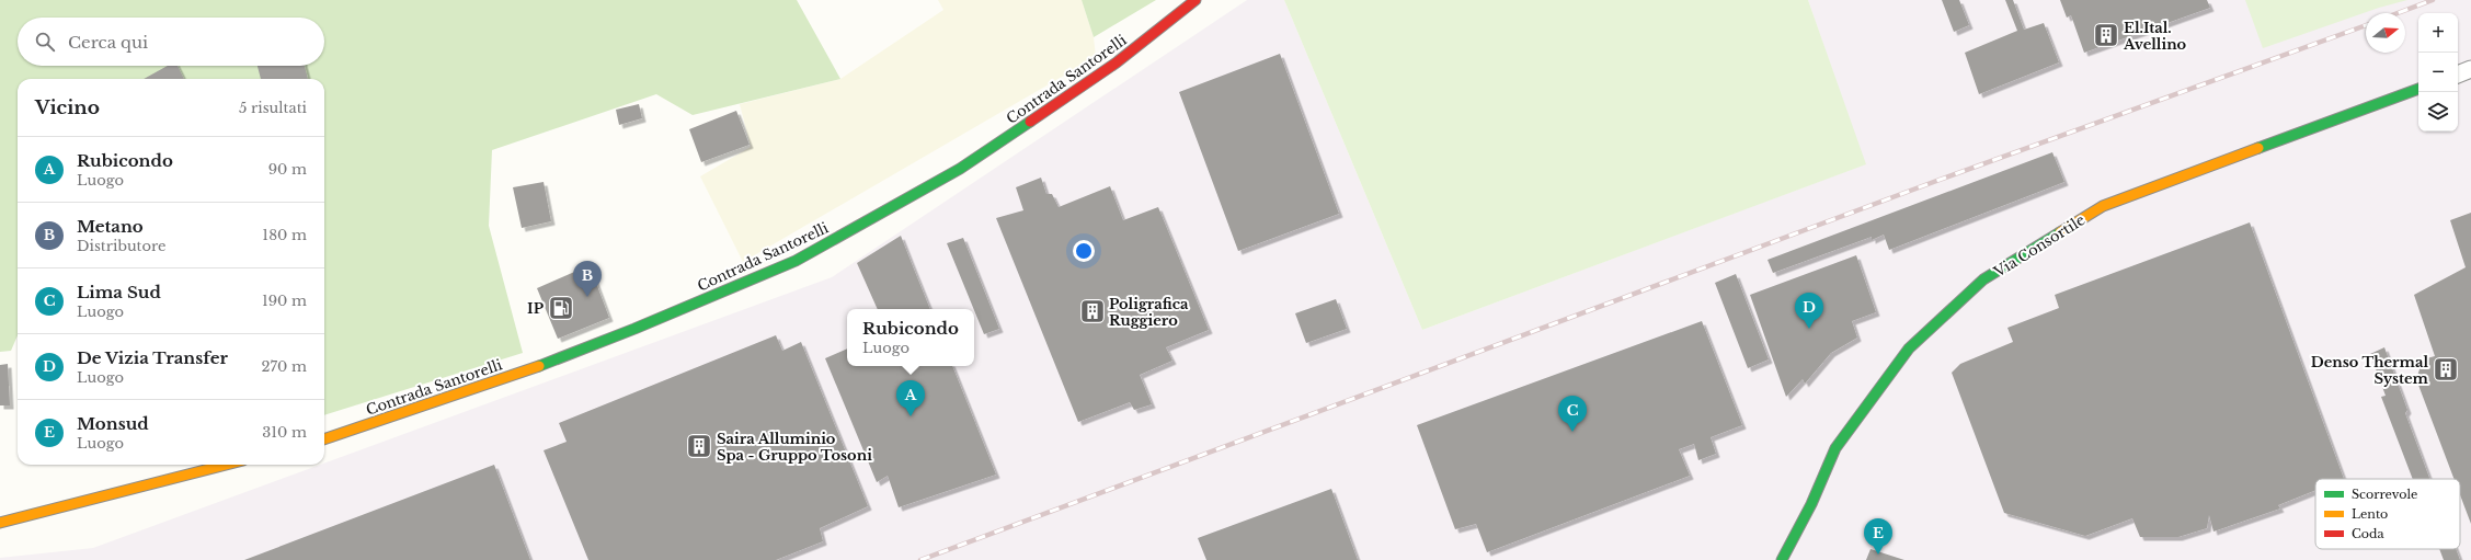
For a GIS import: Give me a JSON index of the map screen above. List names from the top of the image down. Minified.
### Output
{"streets":{"main road":["Contrada Santorelli","Via Consortile"]},"places":{"building":["El.Ital. Avellino","Poligrafica Ruggiero","Denso Thermal System","Saira Alluminio Spa - Gruppo Tosoni"],"fuel station":["IP"]},"legend":["Scorrevole","Lento","Coda"],"north":"right","page":{"map_buttons":["+","−"],"search":"Cerca qui","heading":["Vicino","5 risultati"],"list":[{"mark":"A","name":"Rubicondo","note":"Luogo","value":"90 m"},{"mark":"B","name":"Metano","note":"Distributore","value":"180 m"},{"mark":"C","name":"Lima Sud","note":"Luogo","value":"190 m"},{"mark":"D","name":"De Vizia Transfer","note":"Luogo","value":"270 m"},{"mark":"E","name":"Monsud","note":"Luogo","value":"310 m"}],"pins":["B","D","A","C","E"],"popup":["Rubicondo","Luogo"]}}
